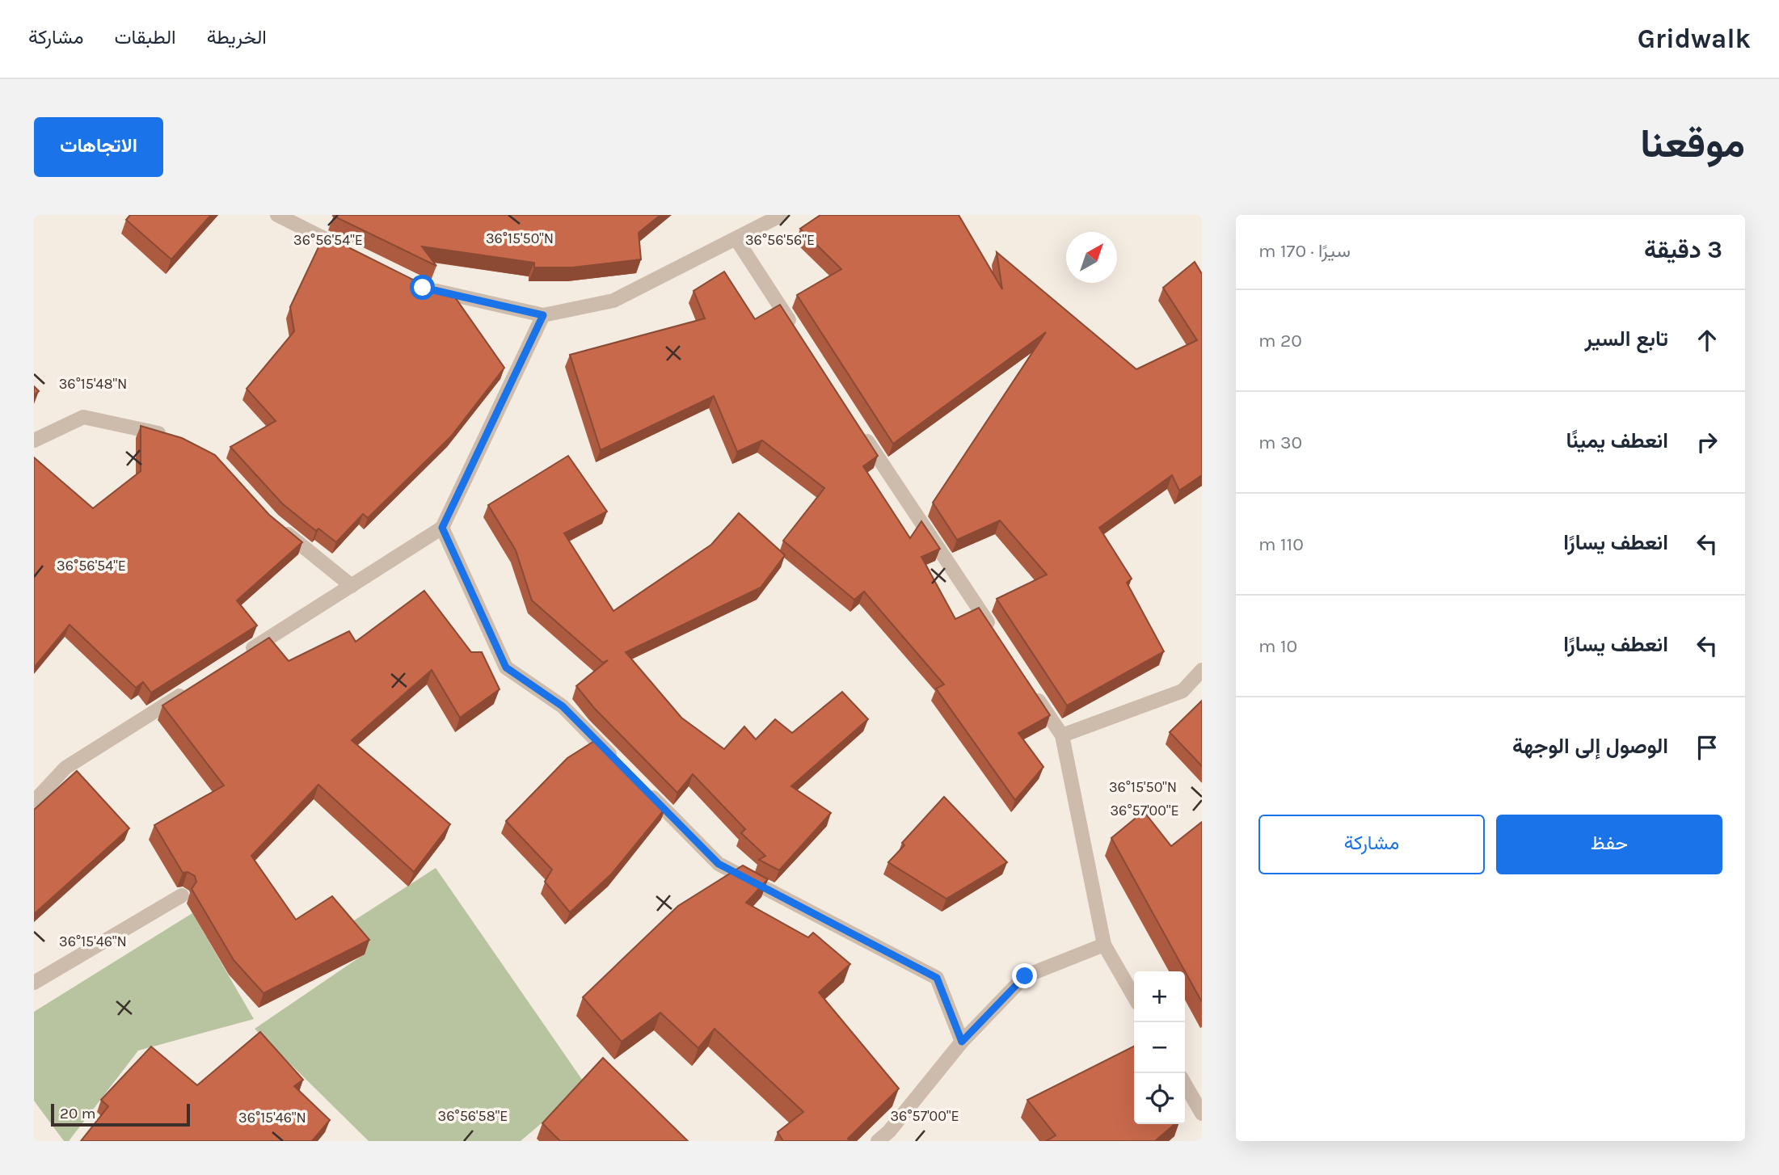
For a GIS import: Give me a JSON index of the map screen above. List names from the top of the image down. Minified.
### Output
{"scale_bar":"20 m","north":"top right","page":{"header":"Gridwalk","nav":["الخريطة","الطبقات","مشاركة"],"title":"موقعنا","buttons":["الاتجاهات",["حفظ","مشاركة"]],"heading":["3 دقيقة","سيرًا · 170 m"],"list":[["تابع السير","20 m"],["انعطف يمينًا","30 m"],["انعطف يسارًا","110 m"],["انعطف يسارًا","10 m"],"الوصول إلى الوجهة"],"map_buttons":["+","−"],"scale":"20 m"},"coordinates":["36°15'50\"N","36°56'54\"E","36°56'56\"E","36°15'48\"N","36°57'00\"E","36°15'46\"N","36°56'58\"E"]}
